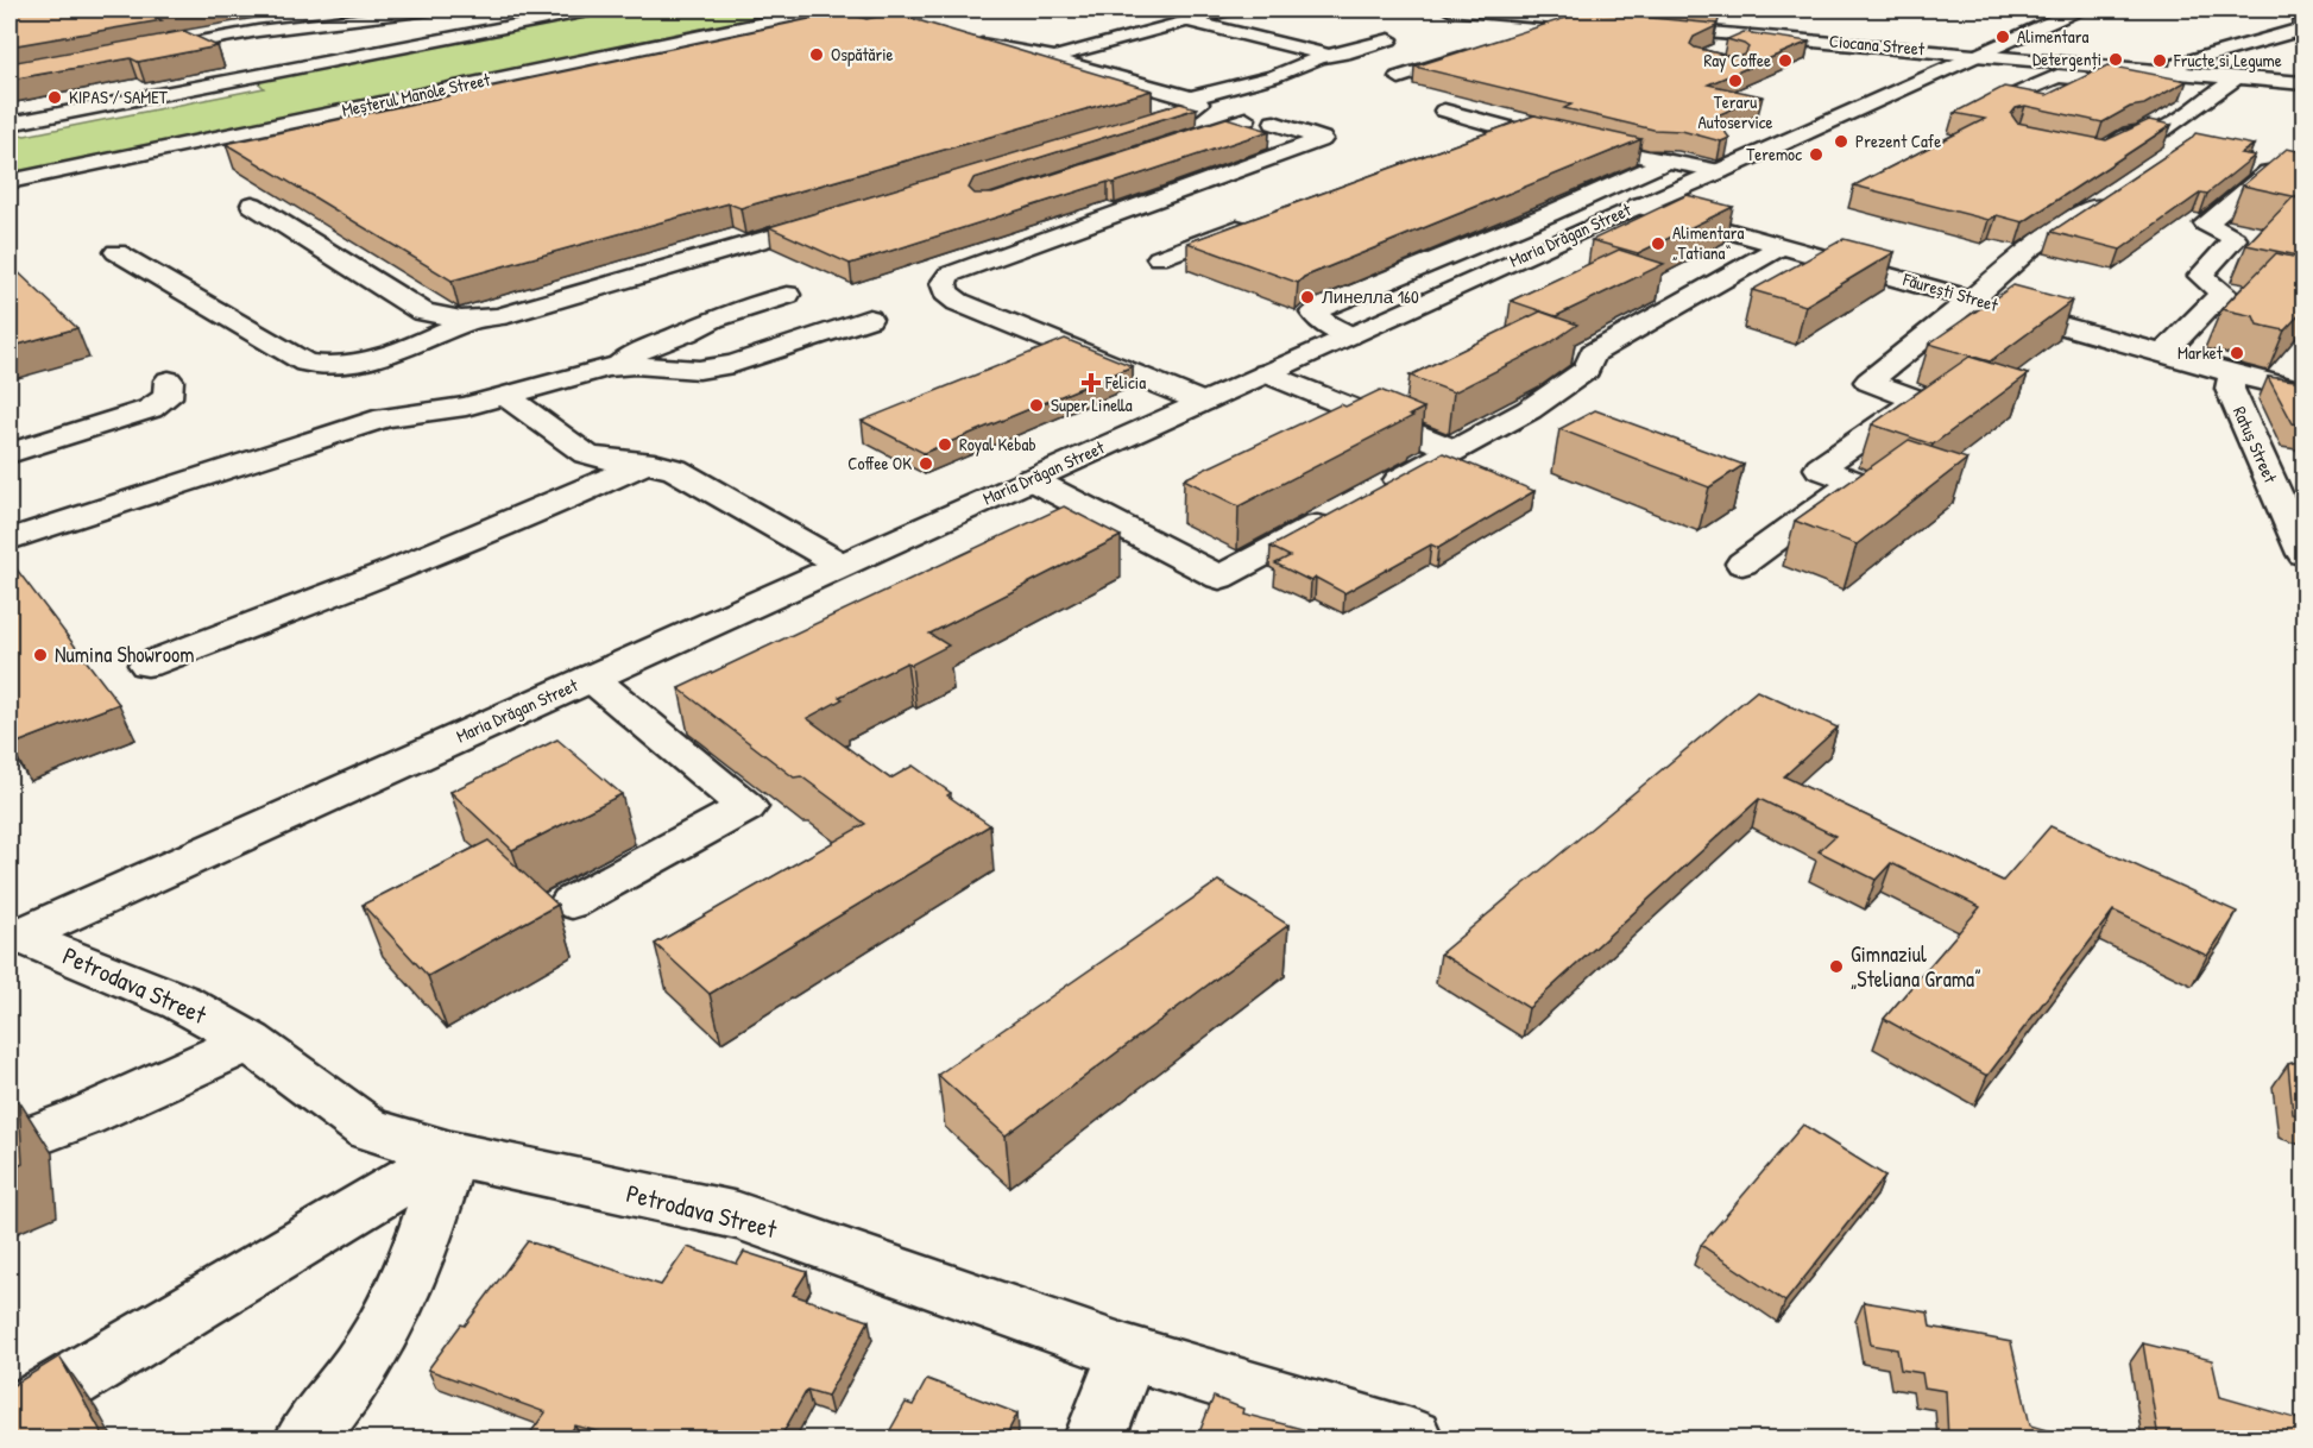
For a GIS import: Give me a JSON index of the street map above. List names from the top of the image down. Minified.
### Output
{"streets":{"main road":["Ciocana Street","Meșterul Manole Street","Maria Drăgan Street","Făurești Street","Ratuș Street","Petrodava Street"]},"crossings":[["Ciocana Street","Maria Drăgan Street"],["Maria Drăgan Street","Făurești Street"],["Maria Drăgan Street","Petrodava Street"],["Făurești Street","Ratuș Street"]],"places":{"other":["Alimentara","Ospătărie","Detergenți","Ray Coffee","Fructe si Legume","Teraru Autoservice","KIPAS / SAMET","Prezent Cafe","Teremoc","Alimentara „Tatiana“","Линелла 160","Market","Super Linella","Royal Kebab","Coffee OK","Numina Showroom","Gimnaziul „Steliana Grama”"],"health":["Felicia"]}}
